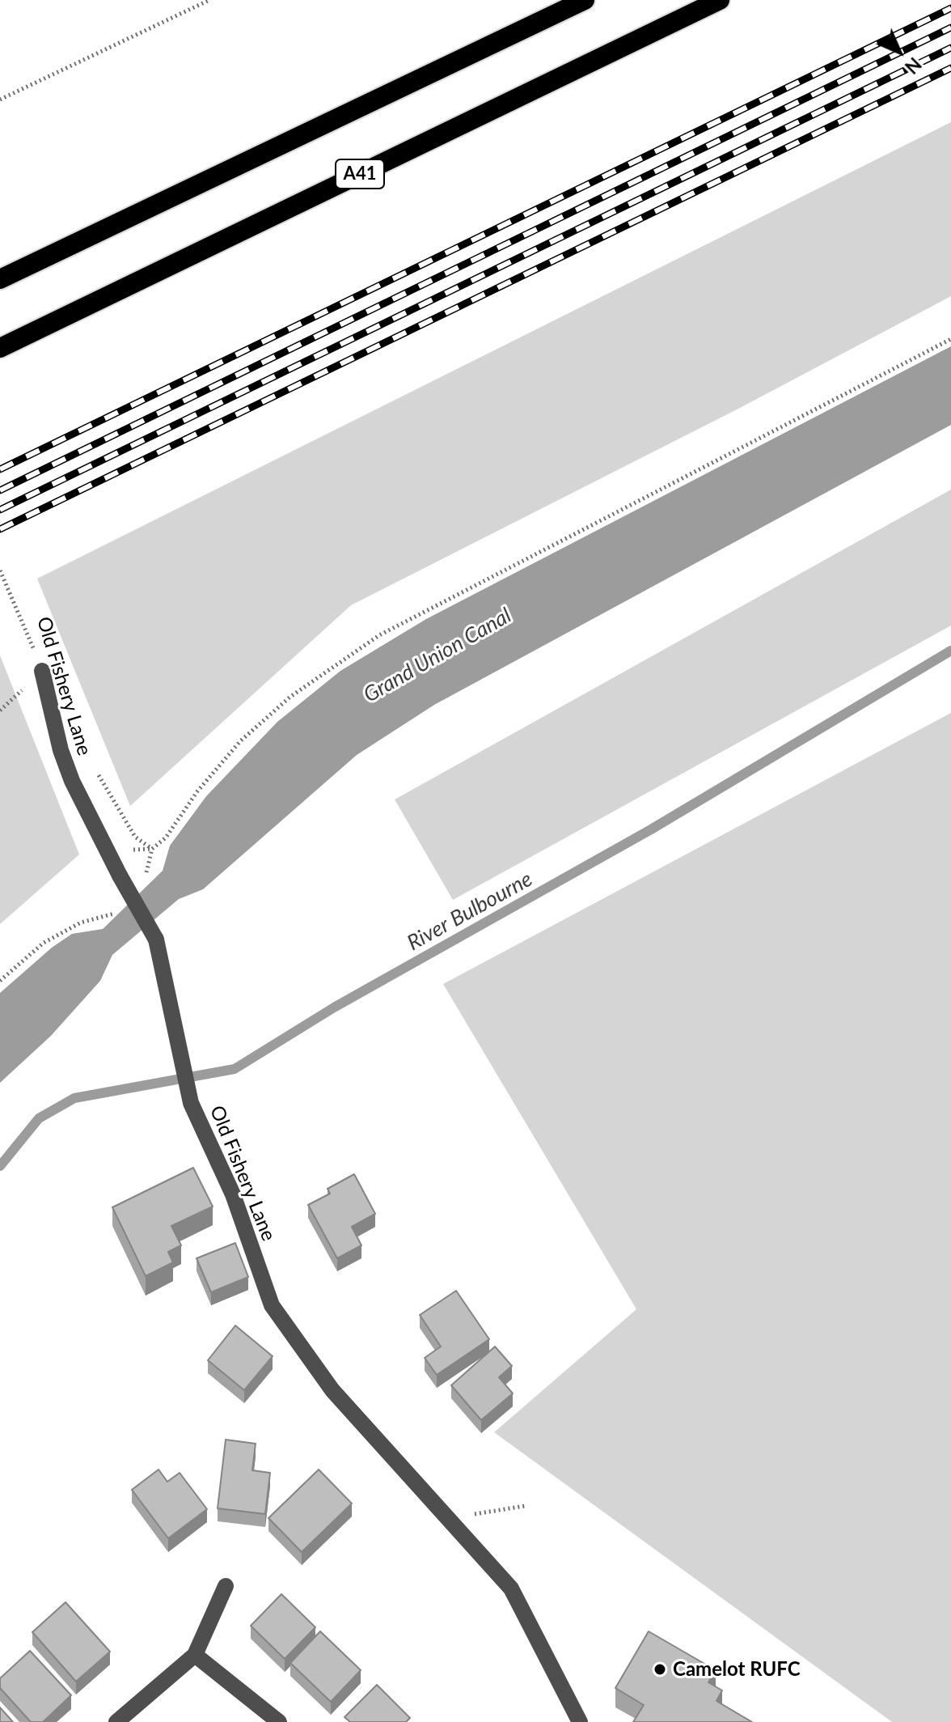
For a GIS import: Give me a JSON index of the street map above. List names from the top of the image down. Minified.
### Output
{"streets":{"highway":["A41"],"street":["Old Fishery Lane"]},"water":["Grand Union Canal","River Bulbourne"],"places":["Camelot RUFC"],"north":"bottom right"}
